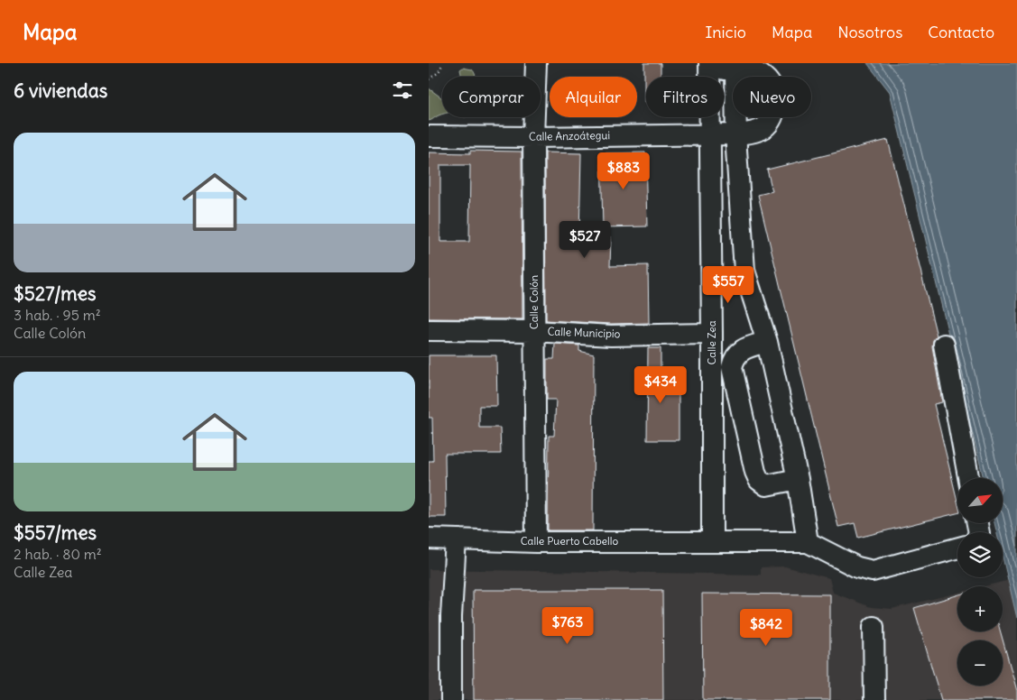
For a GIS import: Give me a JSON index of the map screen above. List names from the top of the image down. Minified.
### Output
{"streets":{"street":["Calle Anzoátegui","Calle Colón","Calle Municipio","Calle Zea","Calle Puerto Cabello"]},"crossings":[["Calle Anzoátegui","Calle Colón"],["Calle Anzoátegui","Calle Zea"],["Calle Colón","Calle Municipio"],["Calle Colón","Calle Puerto Cabello"],["Calle Municipio","Calle Zea"],["Calle Zea","Calle Puerto Cabello"]],"north":"top right","page":{"header":"Mapa","nav":["Inicio","Mapa","Nosotros","Contacto"],"heading":"6 viviendas","chip":["Comprar","Alquilar","Filtros","Nuevo"],"list":[{"name":"$527/mes","note":"3 hab. · 95 m² · Calle Colón"},{"name":"$557/mes","note":"2 hab. · 80 m² · Calle Zea"}],"price":["$883","$527","$557","$434","$763","$842"],"map_buttons":["+","−"]}}
